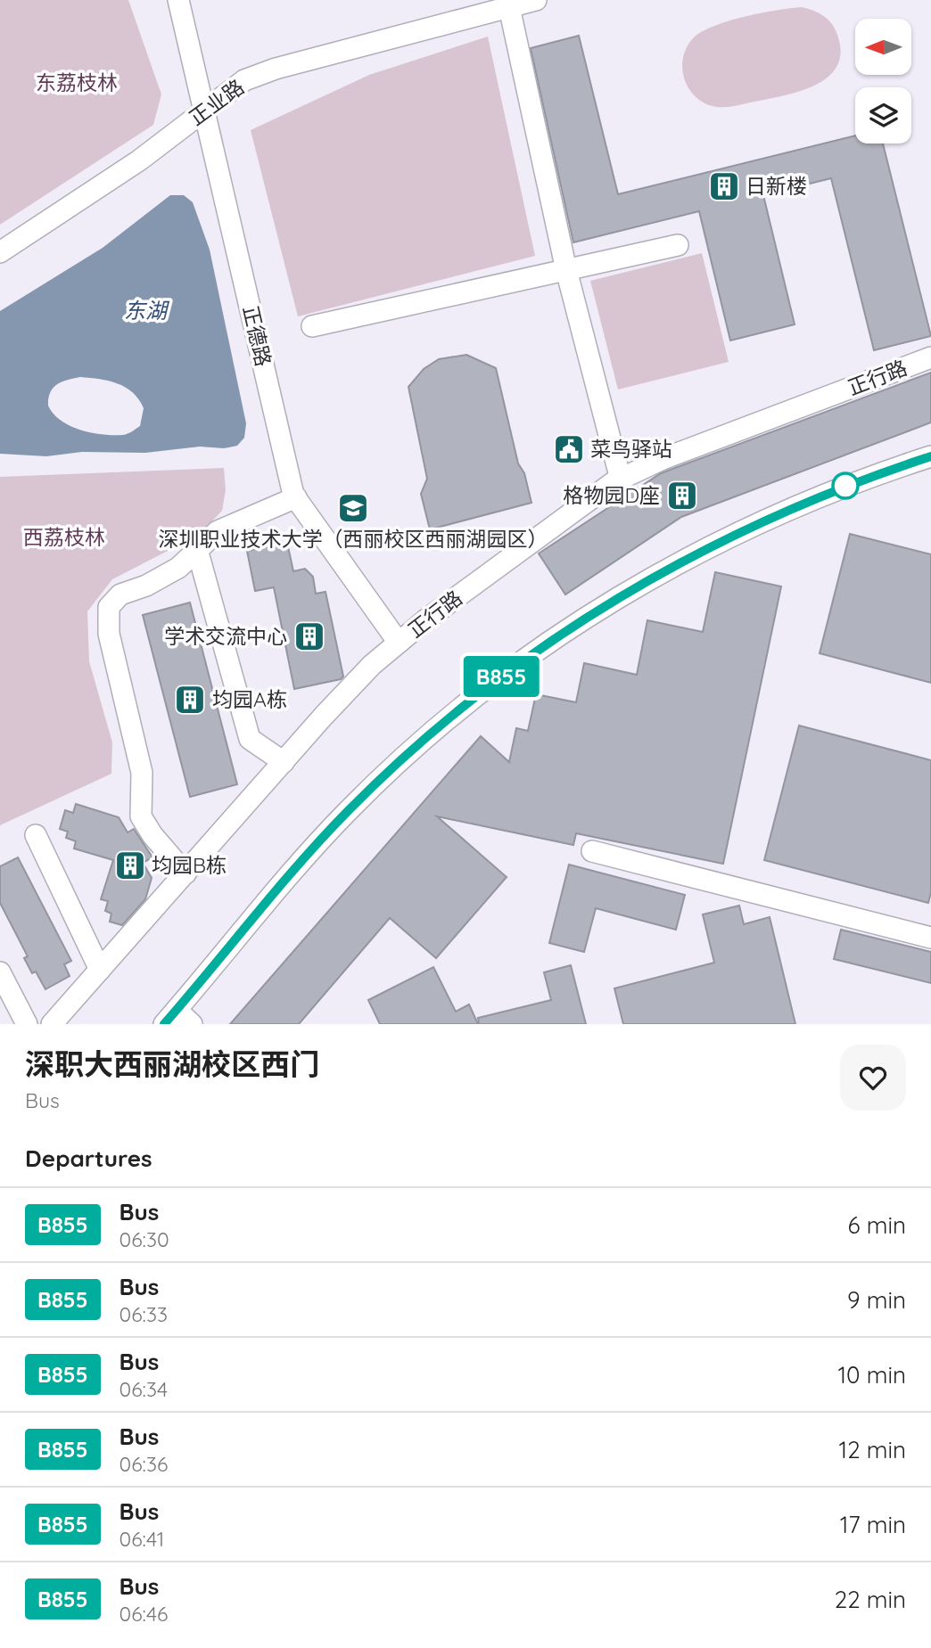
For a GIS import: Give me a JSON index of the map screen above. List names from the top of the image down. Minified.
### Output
{"streets":{"street":["正业路","正德路","正行路"]},"crossings":[["正业路","正德路"],["正德路","正行路"]],"water":["东湖"],"parks":["东荔枝林","西荔枝林"],"places":{"building":["日新楼","格物园D座","学术交流中心","均园A栋","均园B栋"],"public building":["菜鸟驿站"],"school or university":["深圳职业技术大学（西丽校区西丽湖园区）"]},"lines":["bus line B855"],"north":"left","page":{"on_map":"B855","heading":[["深职大西丽湖校区西门","Bus"],"Departures"],"list":[{"mark":"B855","name":"Bus","note":"06:30","value":"6 min"},{"mark":"B855","name":"Bus","note":"06:33","value":"9 min"},{"mark":"B855","name":"Bus","note":"06:34","value":"10 min"},{"mark":"B855","name":"Bus","note":"06:36","value":"12 min"},{"mark":"B855","name":"Bus","note":"06:41","value":"17 min"},{"mark":"B855","name":"Bus","note":"06:46","value":"22 min"}]}}
